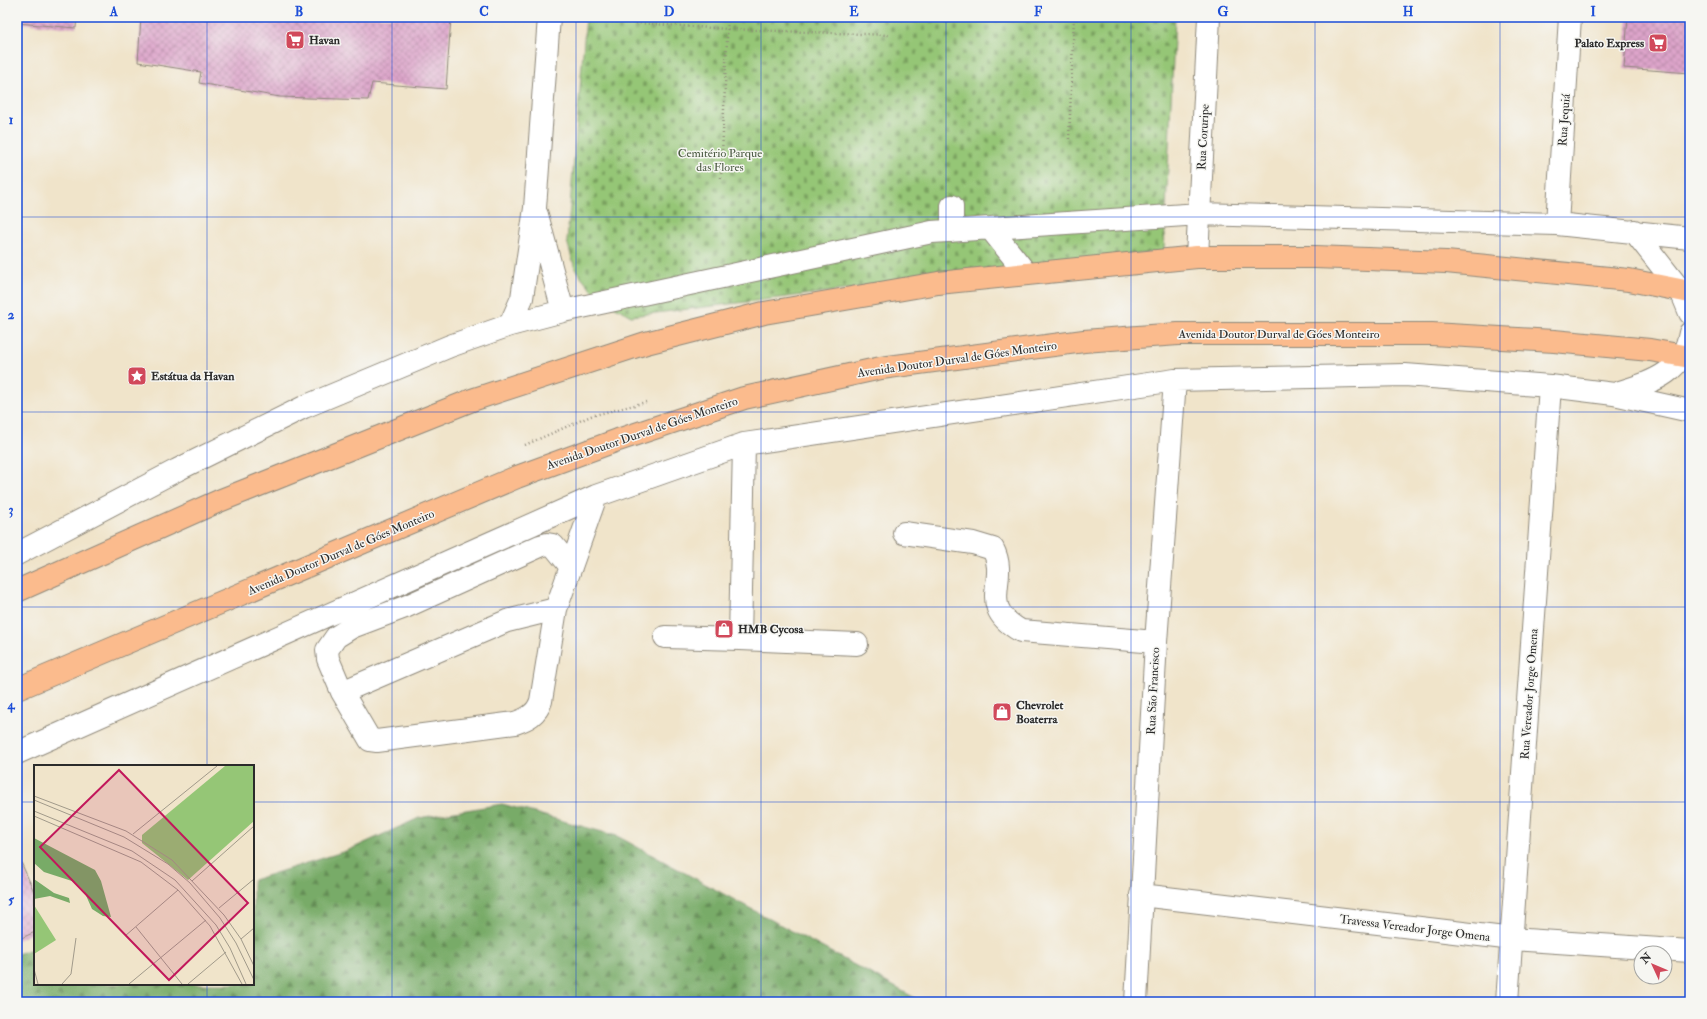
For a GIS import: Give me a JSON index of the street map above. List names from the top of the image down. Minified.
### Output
{"streets":{"highway":["Avenida Doutor Durval de Góes Monteiro"],"street":["Rua Jequiá","Rua Coruripe","Rua São Francisco","Rua Vereador Jorge Omena","Travessa Vereador Jorge Omena"]},"crossings":[["Rua São Francisco","Travessa Vereador Jorge Omena"],["Rua Vereador Jorge Omena","Travessa Vereador Jorge Omena"]],"parks":["Cemitério Parque das Flores"],"places":{"supermarket":["Havan","Palato Express"],"place":["Estátua da Havan"],"shop":["HMB Cycosa","Chevrolet Boaterra"]},"north":"top left","grid":{"columns":["A","B","C","D","E","F","G","H","I"],"rows":["1","2","3","4","5"]}}
